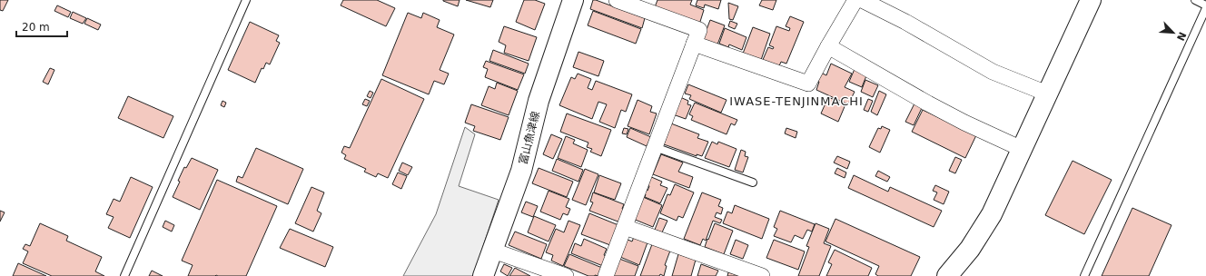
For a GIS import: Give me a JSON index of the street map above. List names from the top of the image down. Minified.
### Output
{"streets":{"street":["富山魚津線"]},"districts":["IWASE-TENJINMACHI"],"scale_bar":"20 m","north":"bottom right"}
